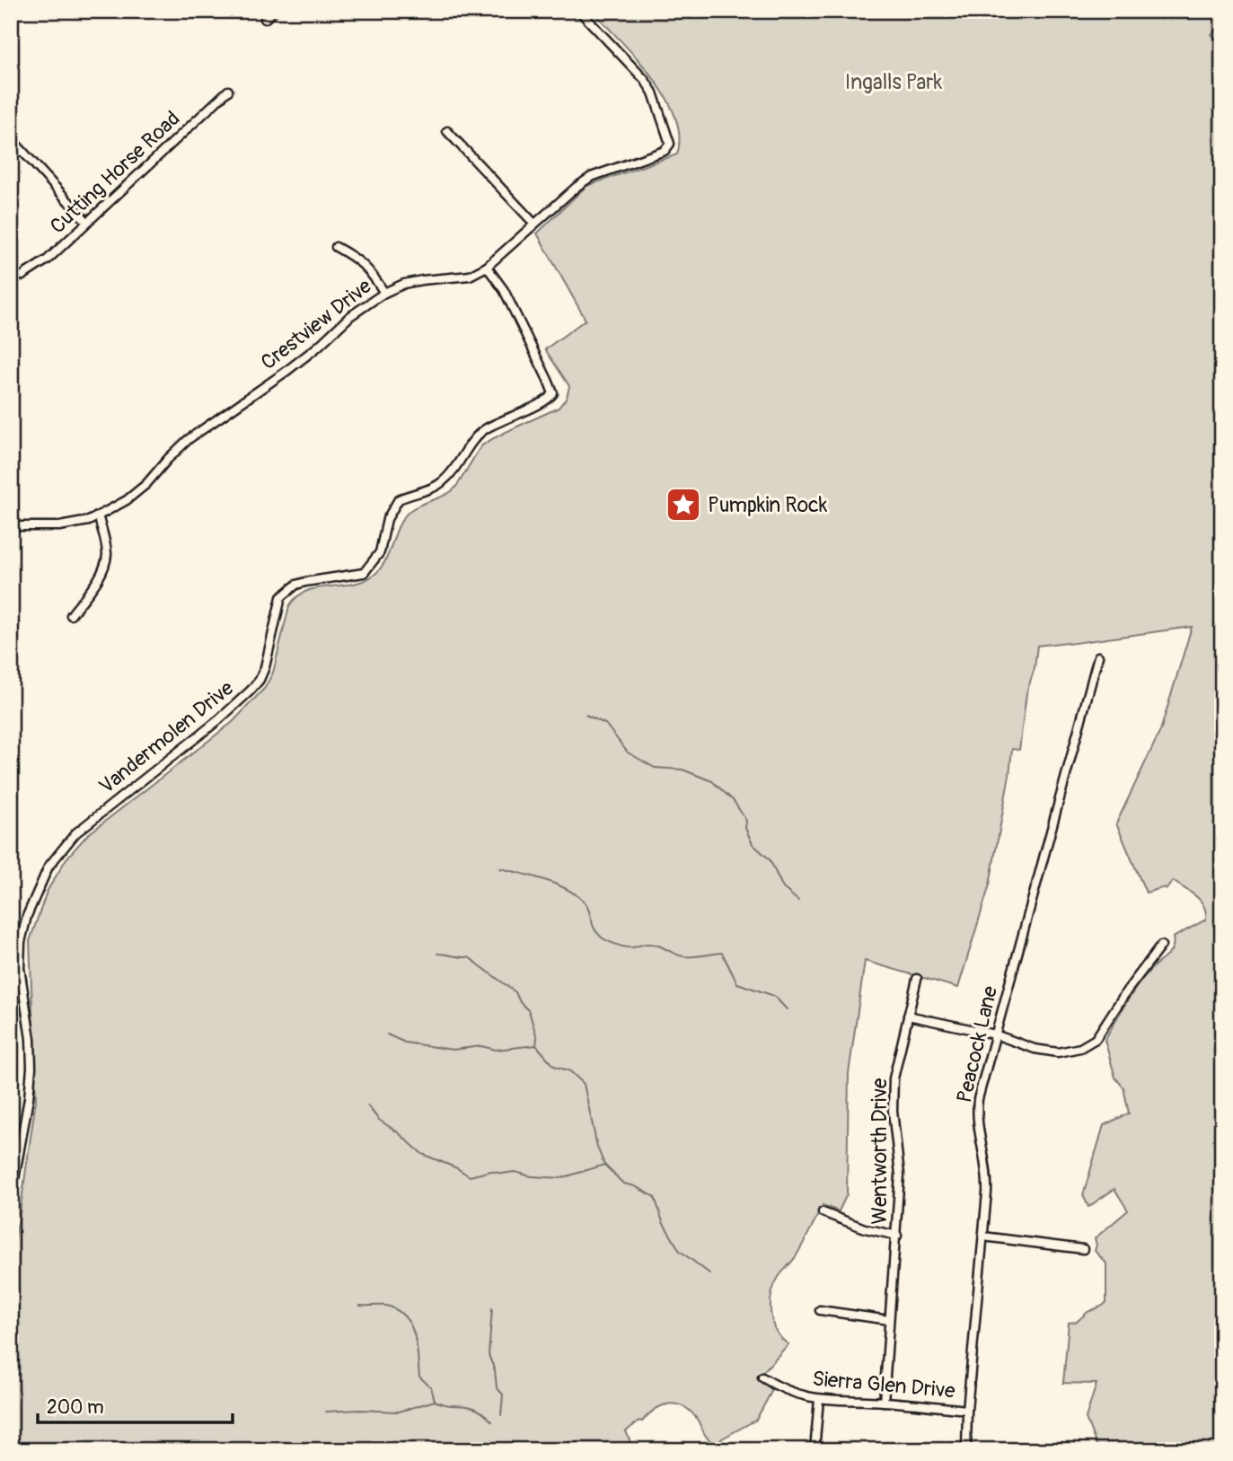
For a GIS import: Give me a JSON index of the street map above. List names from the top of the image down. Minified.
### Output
{"streets":{"street":["Cutting Horse Road","Crestview Drive","Vandermolen Drive","Peacock Lane","Wentworth Drive","Sierra Glen Drive"]},"crossings":[["Crestview Drive","Vandermolen Drive"],["Peacock Lane","Sierra Glen Drive"],["Wentworth Drive","Sierra Glen Drive"]],"parks":["Ingalls Park"],"places":{"place":["Pumpkin Rock"]},"scale_bar":"200 m"}
